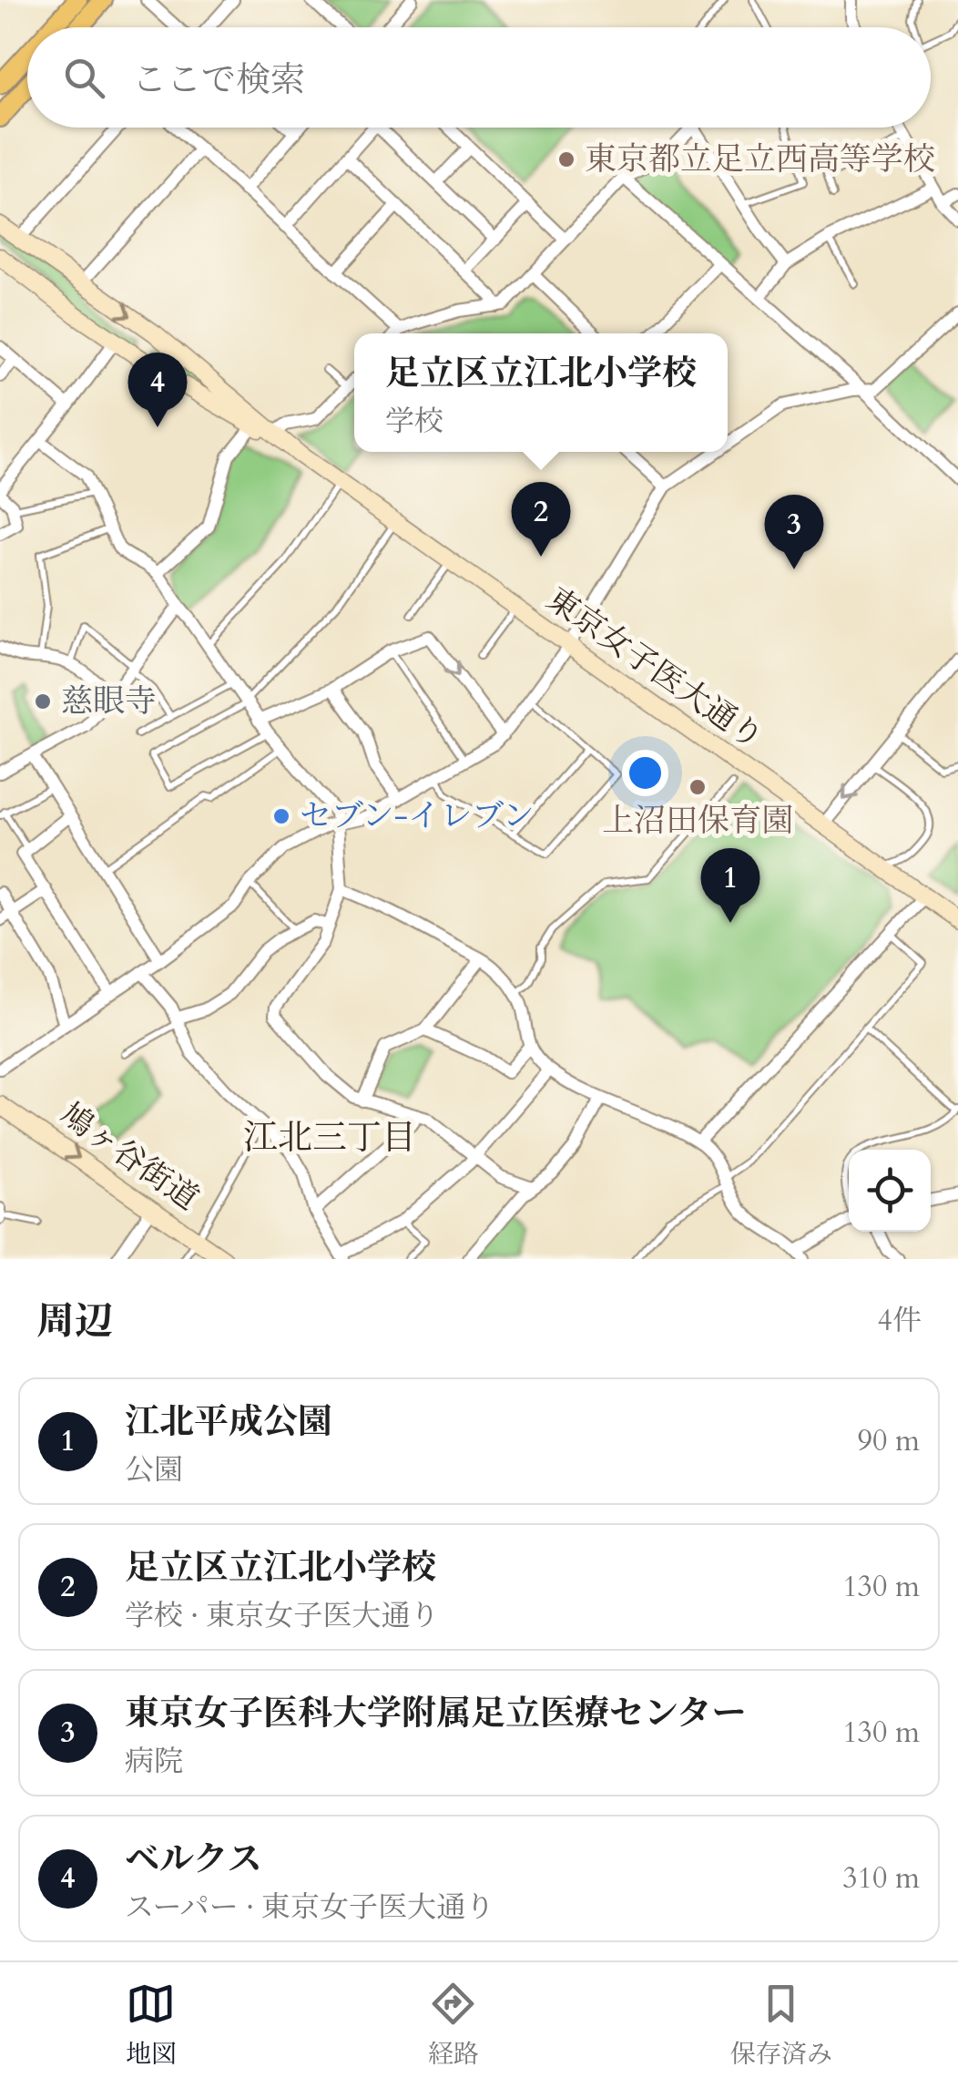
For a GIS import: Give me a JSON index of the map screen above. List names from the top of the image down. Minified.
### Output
{"streets":{"street":["東京女子医大通り","鳩ヶ谷街道"]},"one_way":["鳩ヶ谷街道"],"districts":["江北三丁目"],"places":["東京都立足立西高等学校","慈眼寺","上沼田保育園","セブン-イレブン"],"page":{"search":"ここで検索","popup":["足立区立江北小学校","学校"],"pins":["4","2","3","1"],"heading":["周辺","4件"],"list":[{"mark":"1","name":"江北平成公園","note":"公園","value":"90 m"},{"mark":"2","name":"足立区立江北小学校","note":"学校 · 東京女子医大通り","value":"130 m"},{"mark":"3","name":"東京女子医科大学附属足立医療センター","note":"病院","value":"130 m"},{"mark":"4","name":"ベルクス","note":"スーパー · 東京女子医大通り","value":"310 m"}],"nav":["地図","経路","保存済み"]}}
